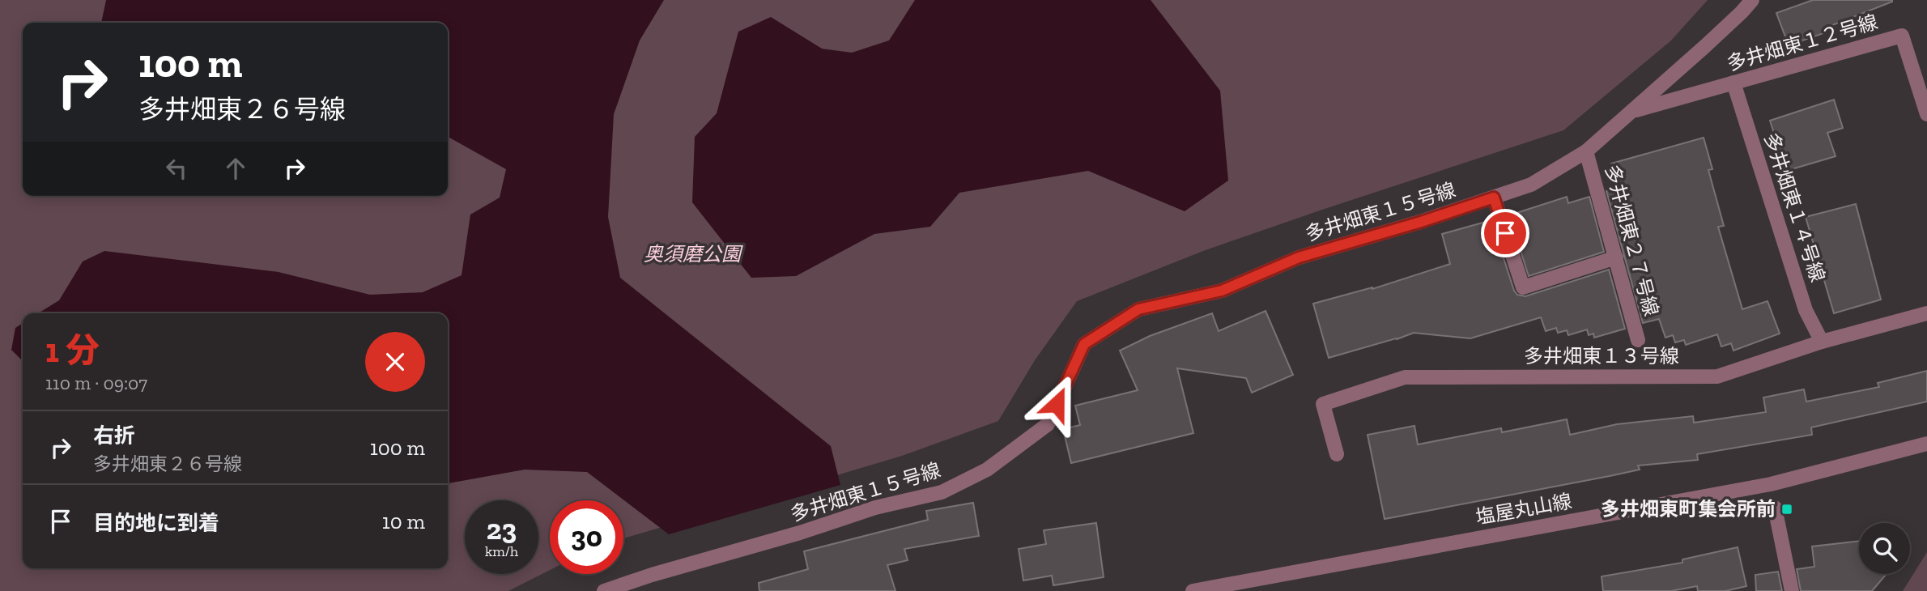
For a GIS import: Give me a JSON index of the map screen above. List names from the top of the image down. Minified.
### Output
{"streets":{"street":["多井畑東１２号線","多井畑東１４号線","多井畑東１５号線","多井畑東２７号線","多井畑東１３号線","塩屋丸山線"]},"crossings":[["多井畑東１２号線","多井畑東１４号線"],["多井畑東１２号線","多井畑東１５号線"],["多井畑東１４号線","多井畑東１３号線"],["多井畑東１５号線","多井畑東２７号線"]],"parks":["奥須磨公園"],"places":{"transit":["多井畑東町集会所前"]},"page":{"turn":["100 m","多井畑東２６号線"],"heading":["1 分","110 m · 09:07"],"list":[{"name":"右折","note":"多井畑東２６号線","value":"100 m"},{"name":"目的地に到着","value":"10 m"}],"speed":"23 km/h","limit":"30"}}
